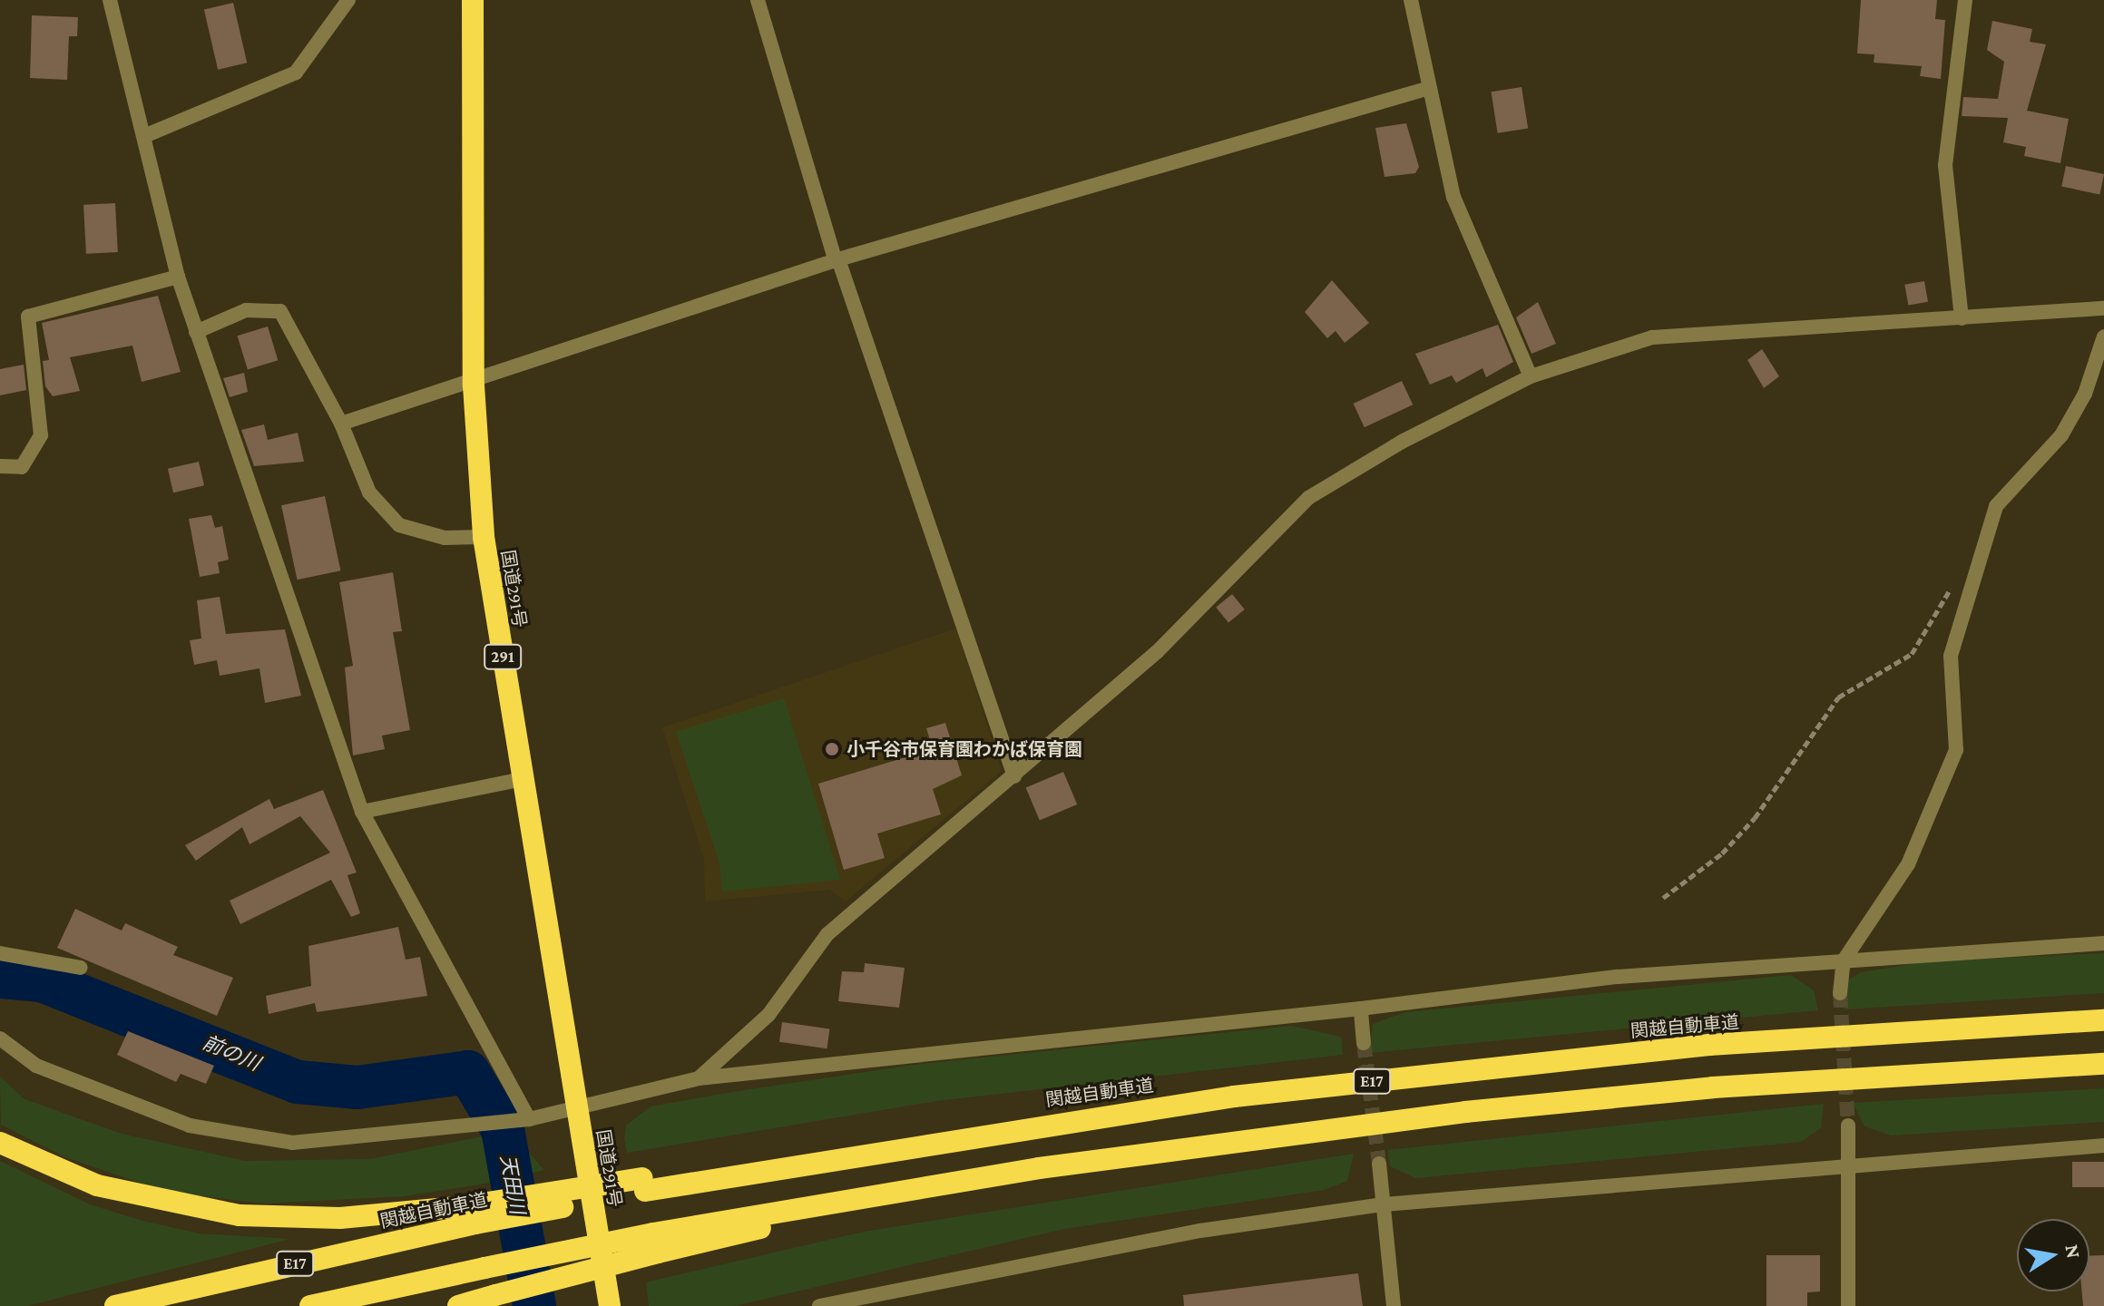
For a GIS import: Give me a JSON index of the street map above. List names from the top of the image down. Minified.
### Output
{"streets":{"highway":["国道291号","291","関越自動車道","E17"]},"water":["前の川","天田川"],"places":["小千谷市保育園わかば保育園"],"north":"right"}
